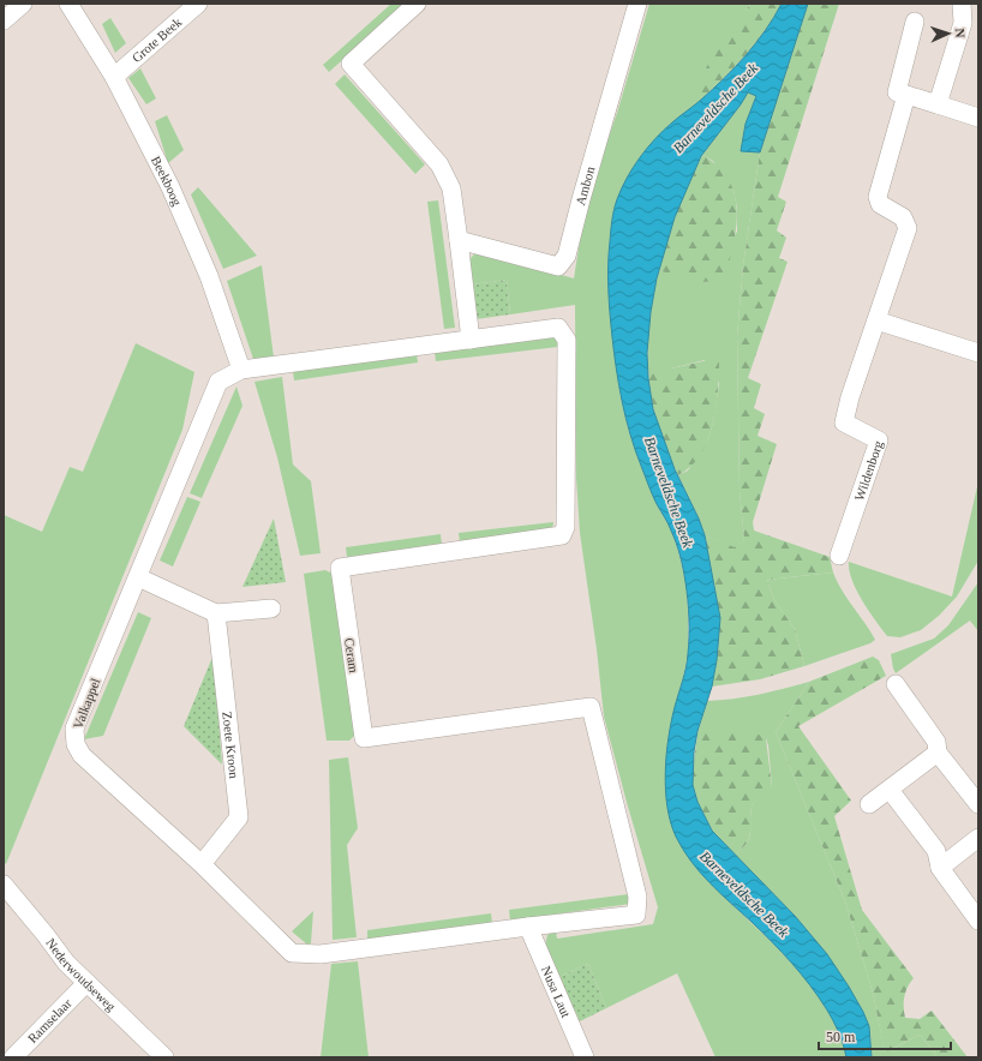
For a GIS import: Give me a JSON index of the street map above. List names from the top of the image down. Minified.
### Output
{"streets":{"street":["Grote Beek","Beekboog","Ambon","Wildenborg","Ceram","Valkappel","Zoete Kroon","Nederwoudseweg","Nusa Laut","Ramselaar"]},"crossings":[["Grote Beek","Beekboog"],["Beekboog","Ceram"],["Beekboog","Valkappel"],["Ceram","Valkappel"],["Ceram","Nusa Laut"],["Valkappel","Zoete Kroon"],["Nederwoudseweg","Ramselaar"]],"water":["Barneveldsche Beek"],"scale_bar":"50 m","north":"right"}
